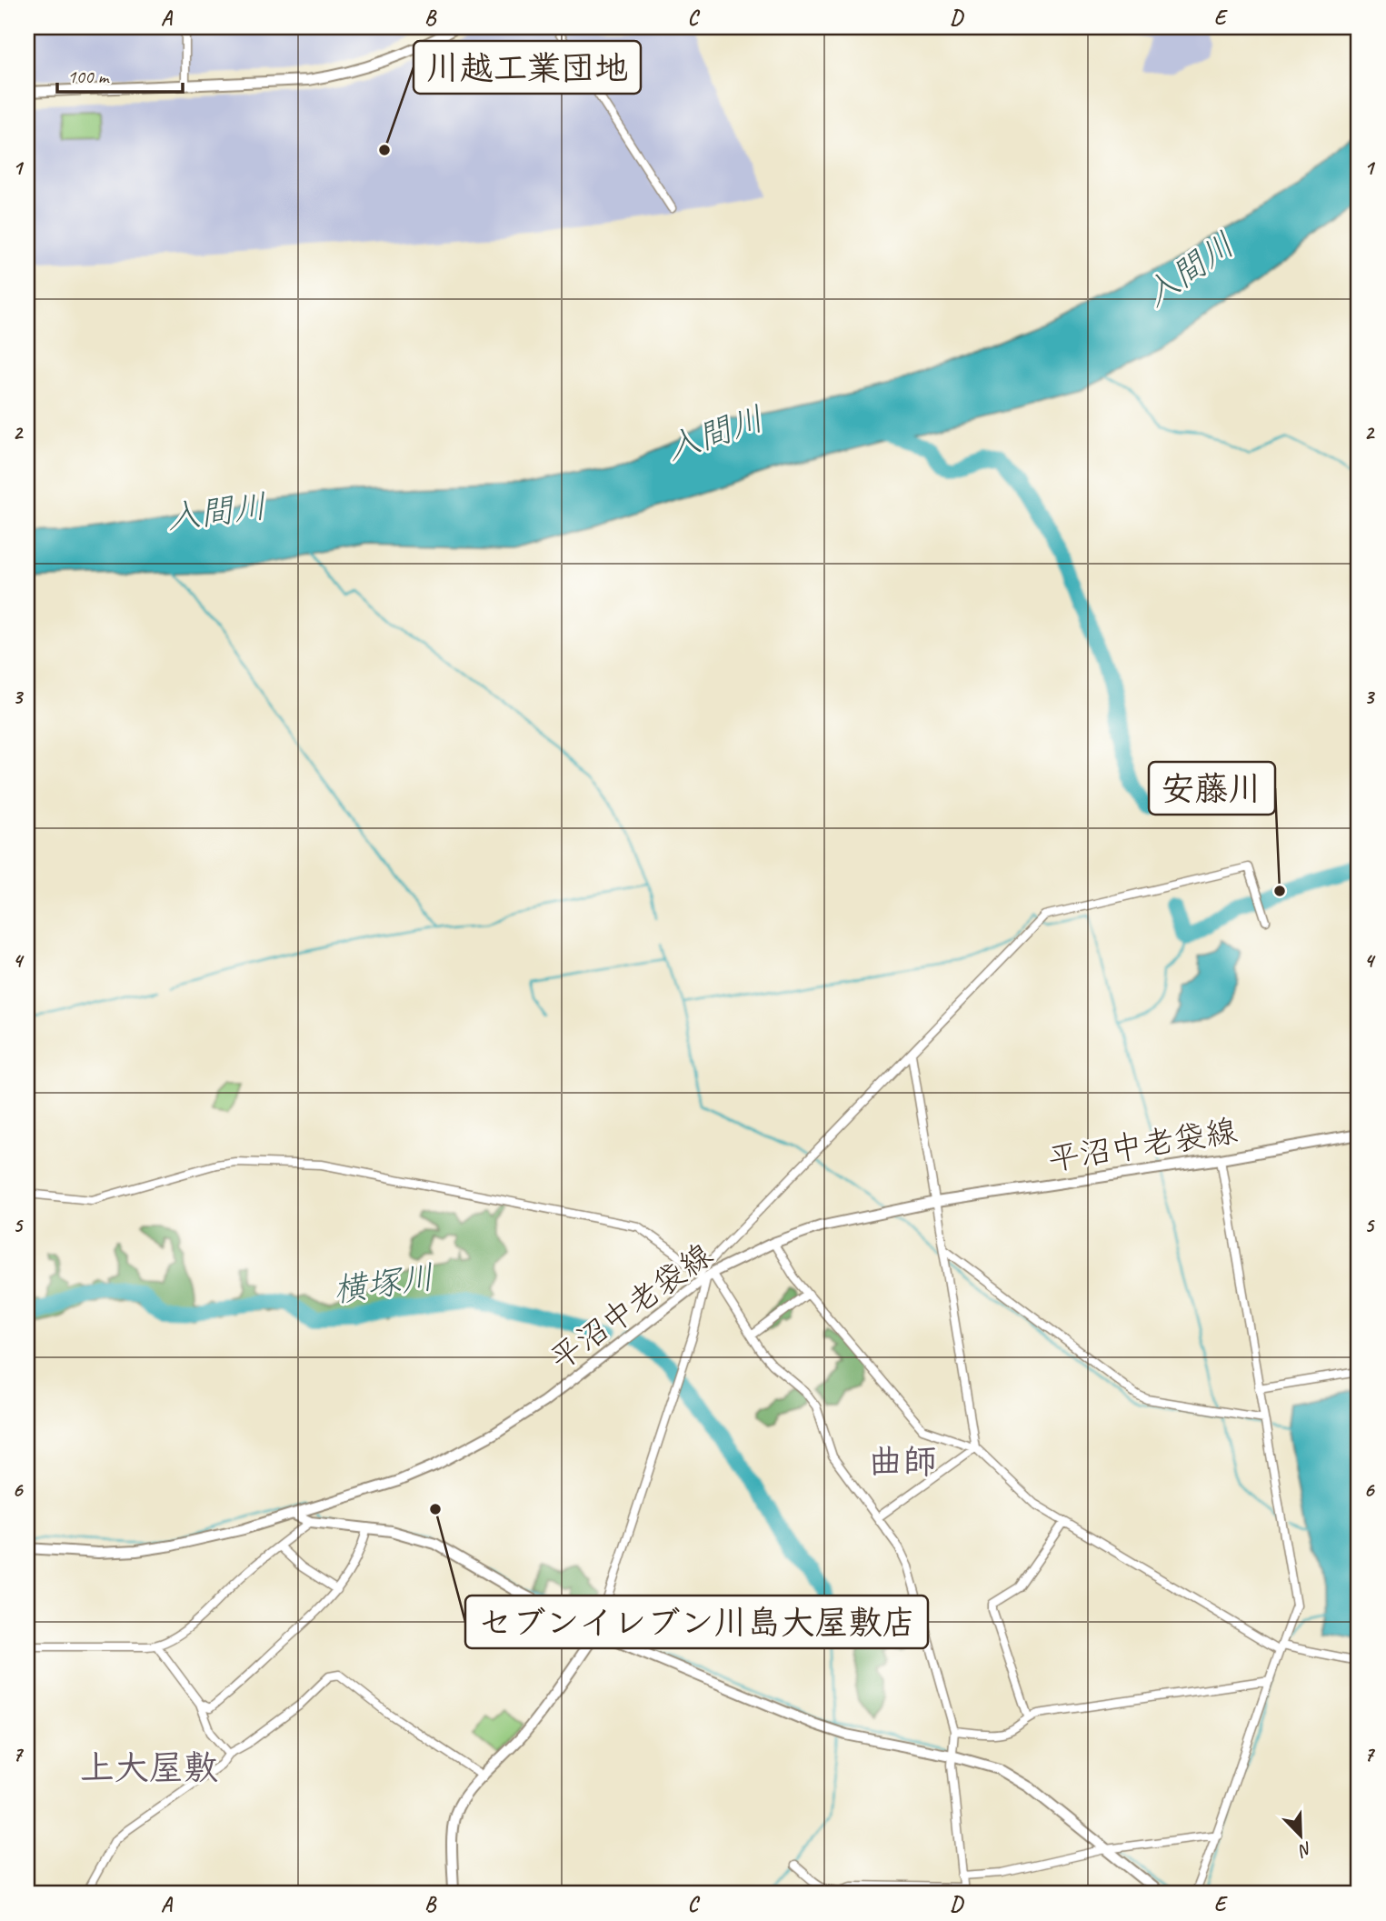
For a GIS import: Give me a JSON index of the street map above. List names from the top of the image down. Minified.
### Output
{"streets":{"street":["平沼中老袋線"]},"districts":["曲師","上大屋敷"],"water":["入間川","横塚川"],"places":["川越工業団地","安藤川","セブンイレブン川島大屋敷店"],"scale_bar":"100 m","north":"bottom right","grid":{"columns":["A","B","C","D","E"],"rows":["1","2","3","4","5","6","7"]}}
